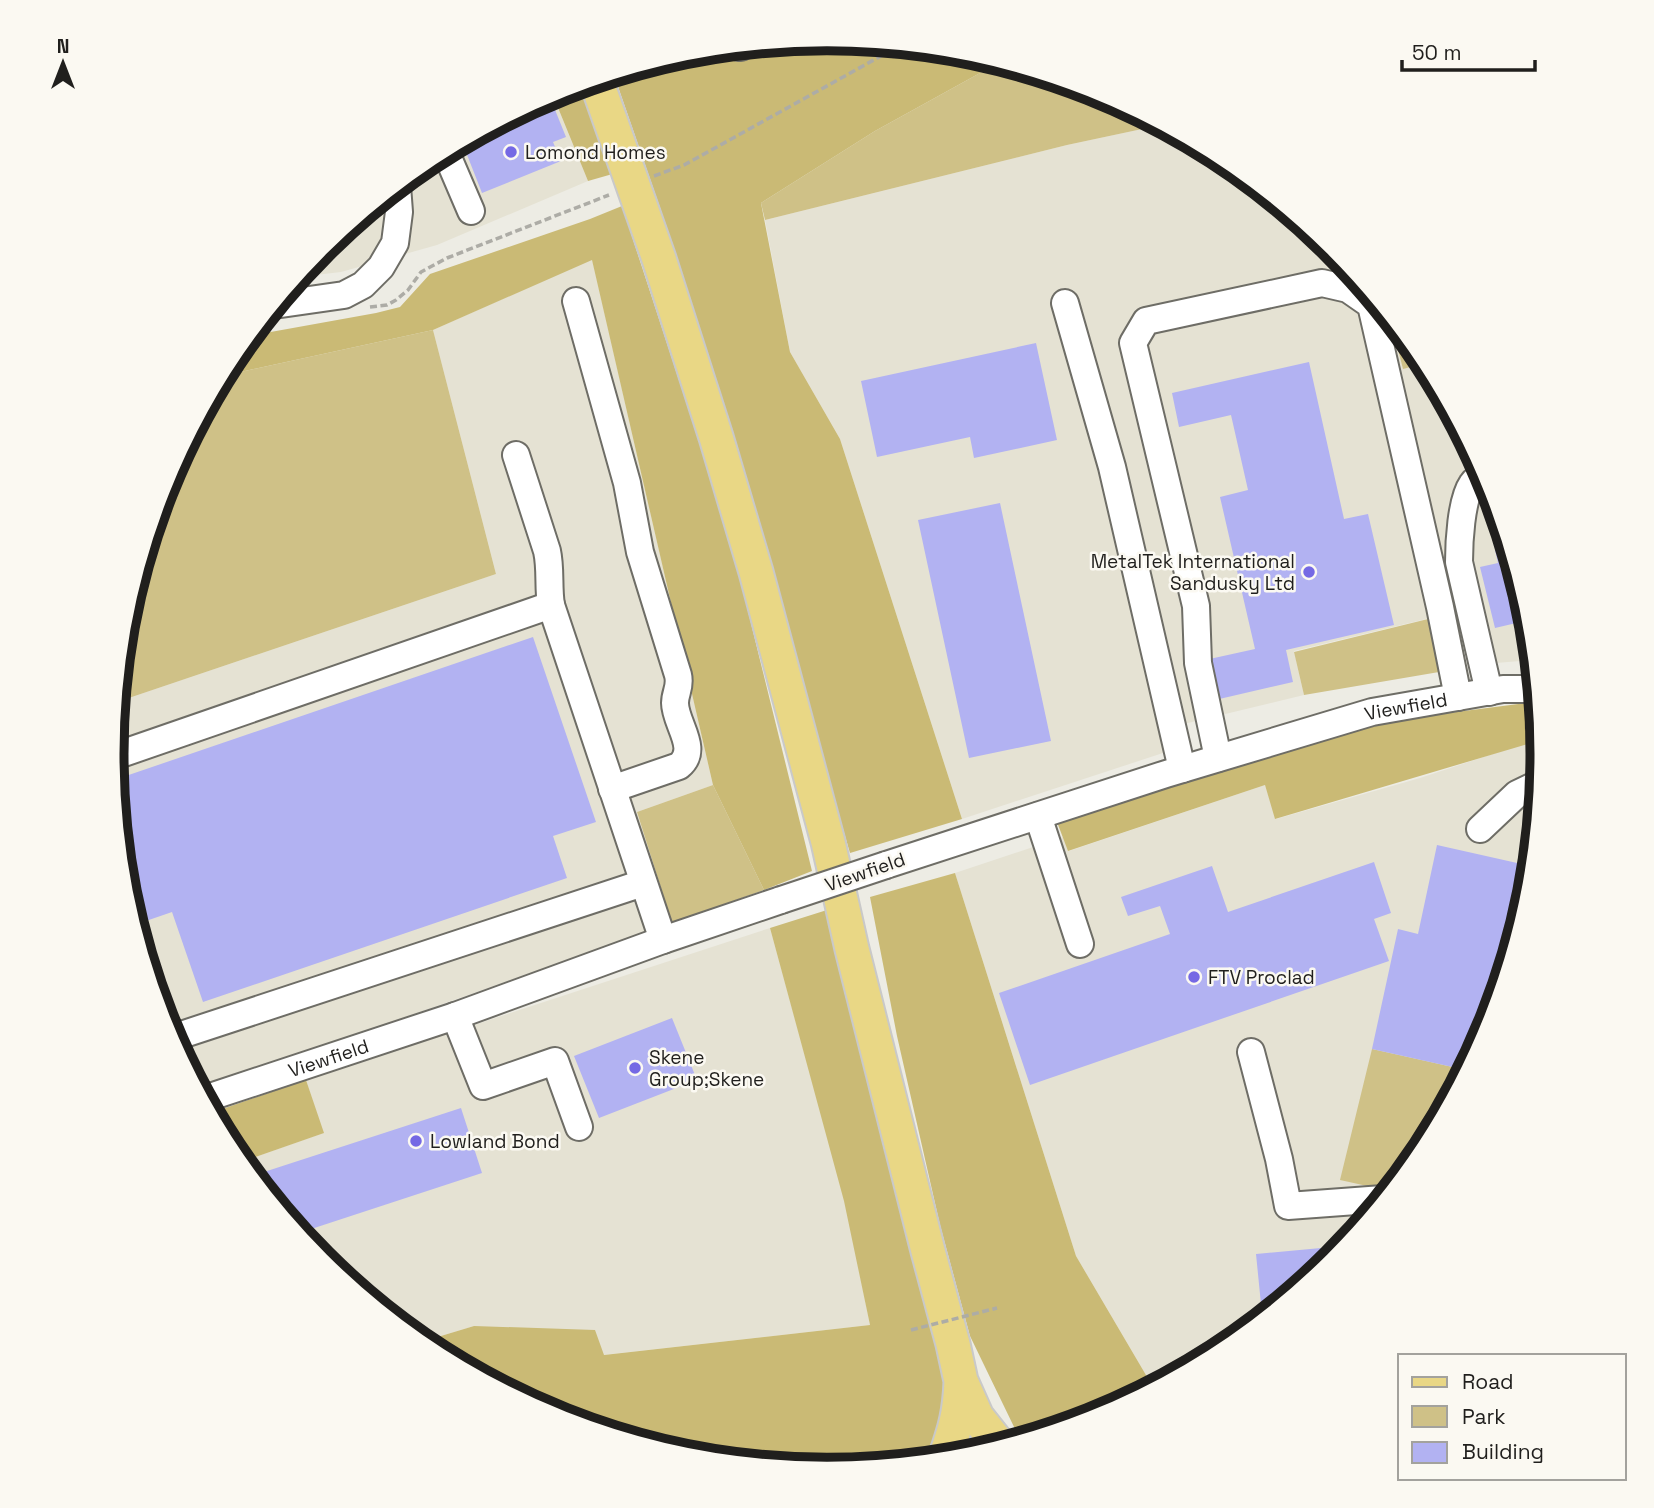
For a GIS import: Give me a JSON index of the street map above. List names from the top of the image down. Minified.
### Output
{"streets":{"street":["Viewfield"]},"places":["Lomond Homes","MetalTek International Sandusky Ltd","FTV Proclad","Skene Group;Skene","Lowland Bond"],"legend":["Road","Park","Building"],"scale_bar":"50 m","north":"top"}
